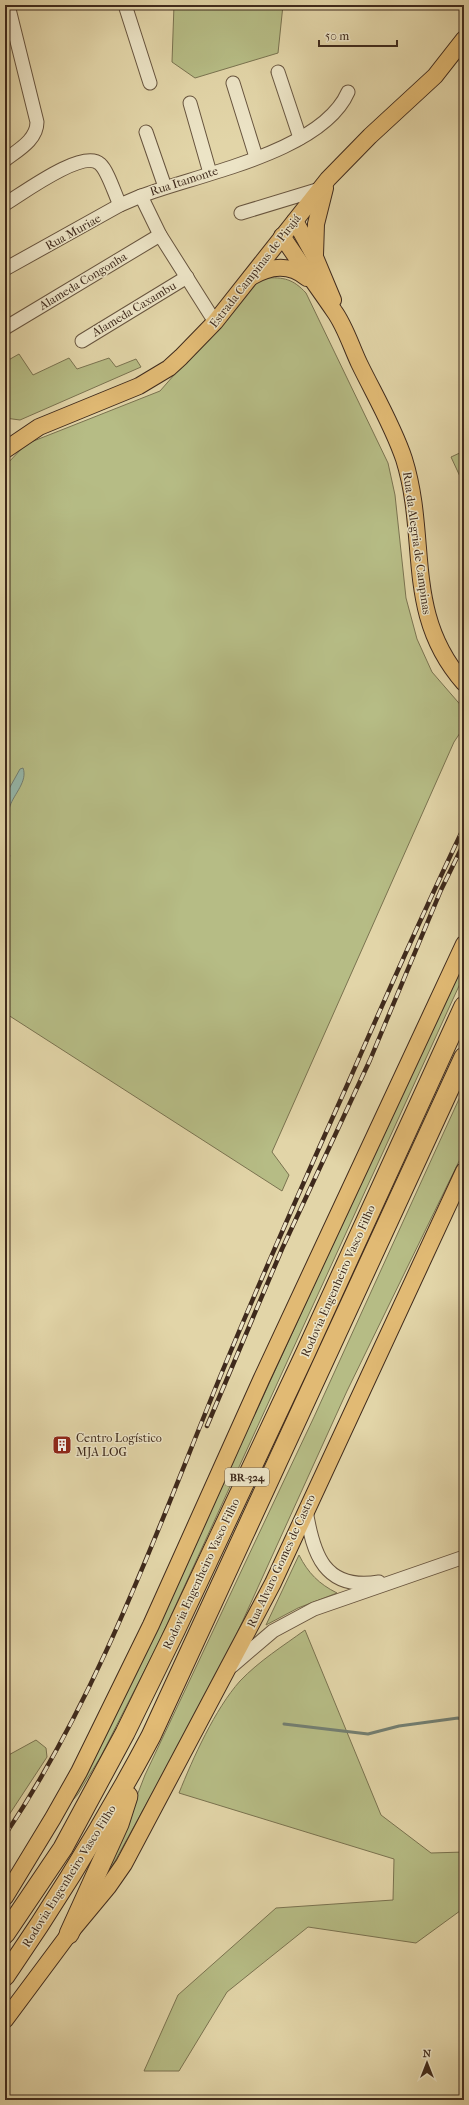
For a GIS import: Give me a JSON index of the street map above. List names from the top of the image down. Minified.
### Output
{"streets":{"highway":["Rodovia Engenheiro Vasco Filho","BR-324"],"main road":["Estrada Campinas de Pirajá","Rua da Alegria de Campinas","Rua Alvaro Gomes de Castro"],"street":["Rua Itamonte","Rua Muriae","Alameda Congonha","Alameda Caxambu"]},"crossings":[["Rua Itamonte","Rua Muriae"],["Rua Itamonte","Estrada Campinas de Pirajá"],["Rua Itamonte","Alameda Congonha"],["Rua Itamonte","Alameda Caxambu"],["Estrada Campinas de Pirajá","Rua da Alegria de Campinas"]],"places":{"building":["Centro Logístico MJA LOG"]},"scale_bar":"50 m","north":"top"}
